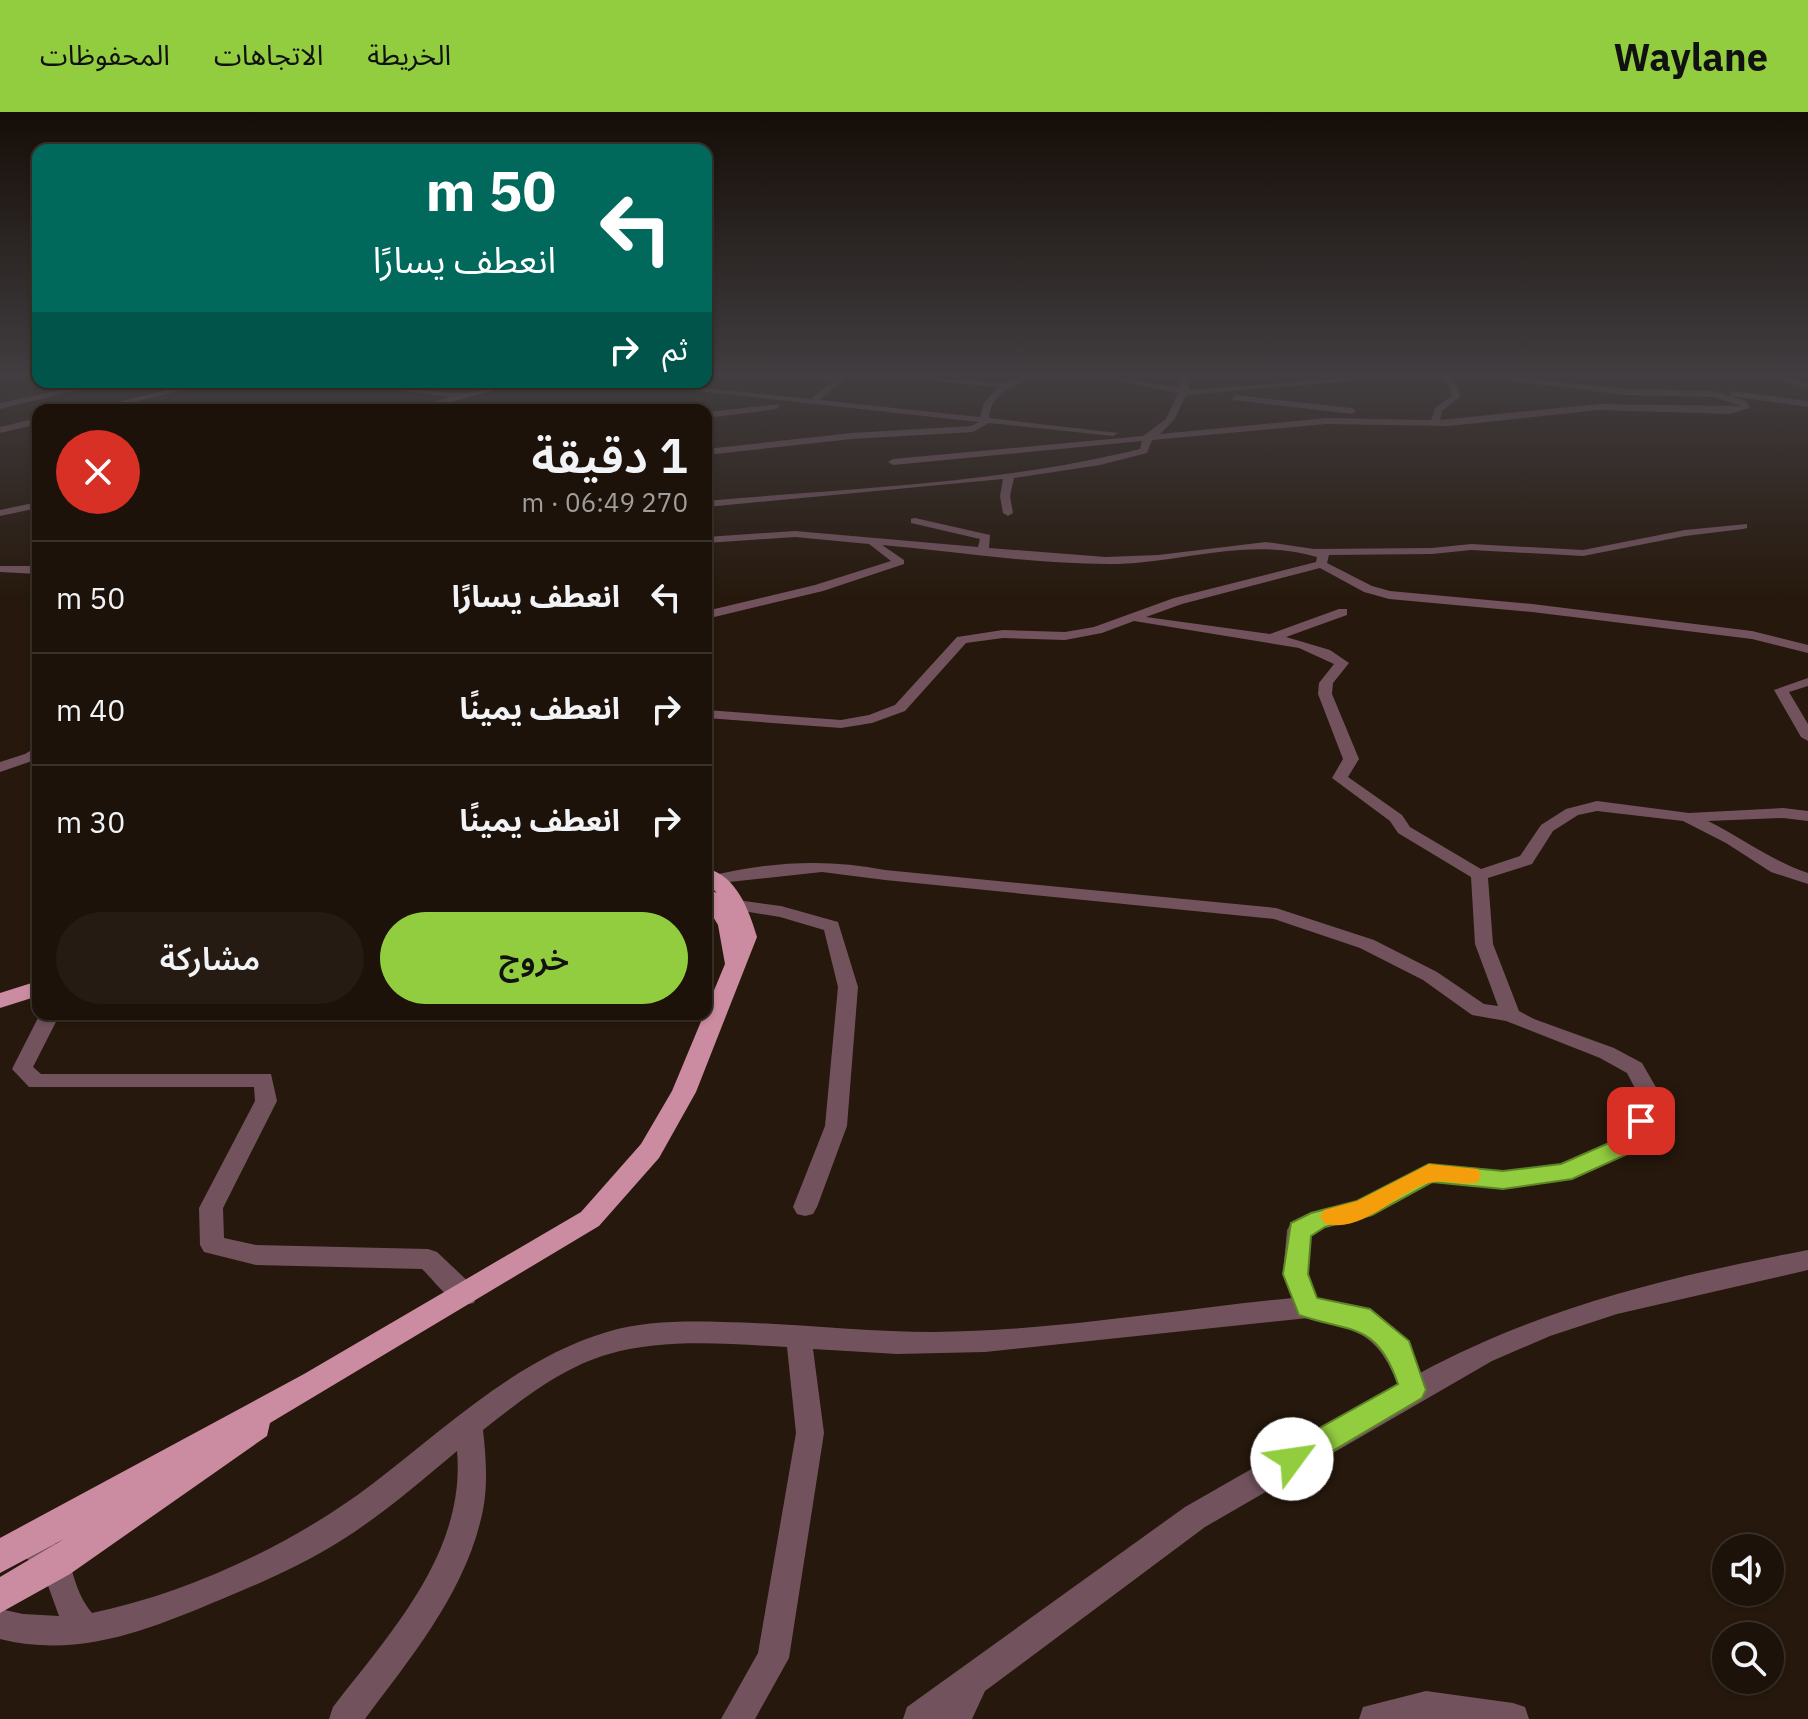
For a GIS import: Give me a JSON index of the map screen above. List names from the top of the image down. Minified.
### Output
{"page":{"header":"Waylane","nav":["الخريطة","الاتجاهات","المحفوظات"],"turn":["50 m","انعطف يسارًا"],"then":"ثم","heading":["1 دقيقة","270 m · 06:49"],"list":[{"name":"انعطف يسارًا","value":"50 m"},{"name":"انعطف يمينًا","value":"40 m"},{"name":"انعطف يمينًا","value":"30 m"}],"buttons":["خروج","مشاركة"]}}
